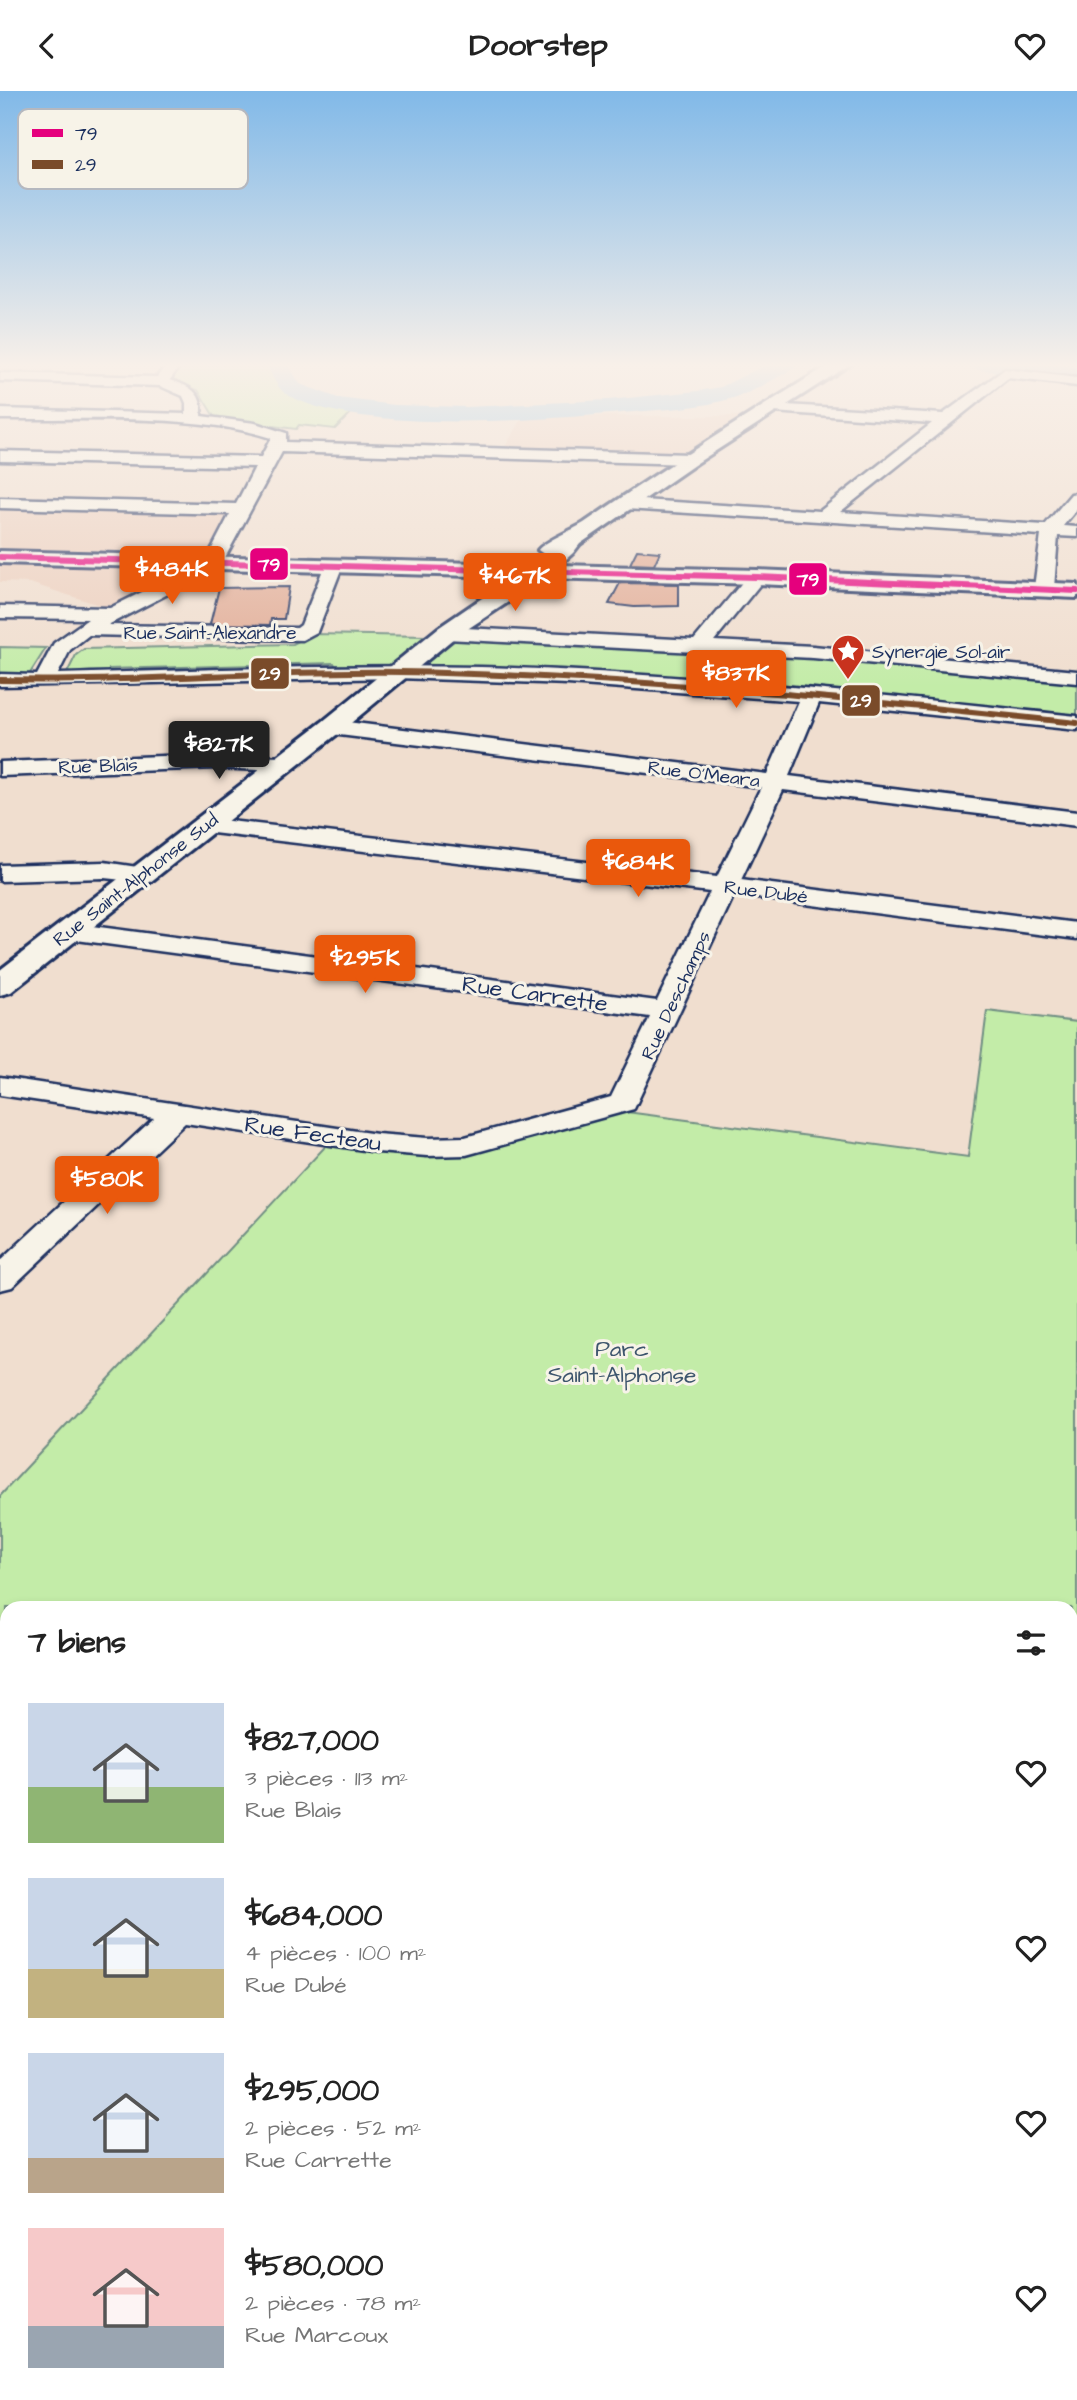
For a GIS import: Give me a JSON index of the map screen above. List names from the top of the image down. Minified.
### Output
{"streets":{"main road":["Rue Saint-Alphonse Sud"],"street":["Rue Saint-Alexandre","Rue Blais","Rue O'Meara","Rue Dubé","Rue Carrette","Rue Deschamps","Rue Fecteau"]},"crossings":[["Rue Blais","Rue Saint-Alphonse Sud"],["Rue O'Meara","Rue Saint-Alphonse Sud"],["Rue O'Meara","Rue Deschamps"],["Rue Saint-Alphonse Sud","Rue Dubé"],["Rue Saint-Alphonse Sud","Rue Carrette"],["Rue Dubé","Rue Deschamps"],["Rue Carrette","Rue Deschamps"],["Rue Deschamps","Rue Fecteau"]],"parks":["Parc Saint-Alphonse"],"places":{"place":["Synergie Sol-air"]},"lines":["transit line 79","transit line 29"],"legend":["79","29"],"page":{"header":"Doorstep","price":["$484K","$467K","$837K","$827K","$684K","$295K","$580K"],"heading":"7 biens","list":[{"name":"$827,000","note":"3 pièces · 113 m² · Rue Blais"},{"name":"$684,000","note":"4 pièces · 100 m² · Rue Dubé"},{"name":"$295,000","note":"2 pièces · 52 m² · Rue Carrette"},{"name":"$580,000","note":"2 pièces · 78 m² · Rue Marcoux"}]}}
